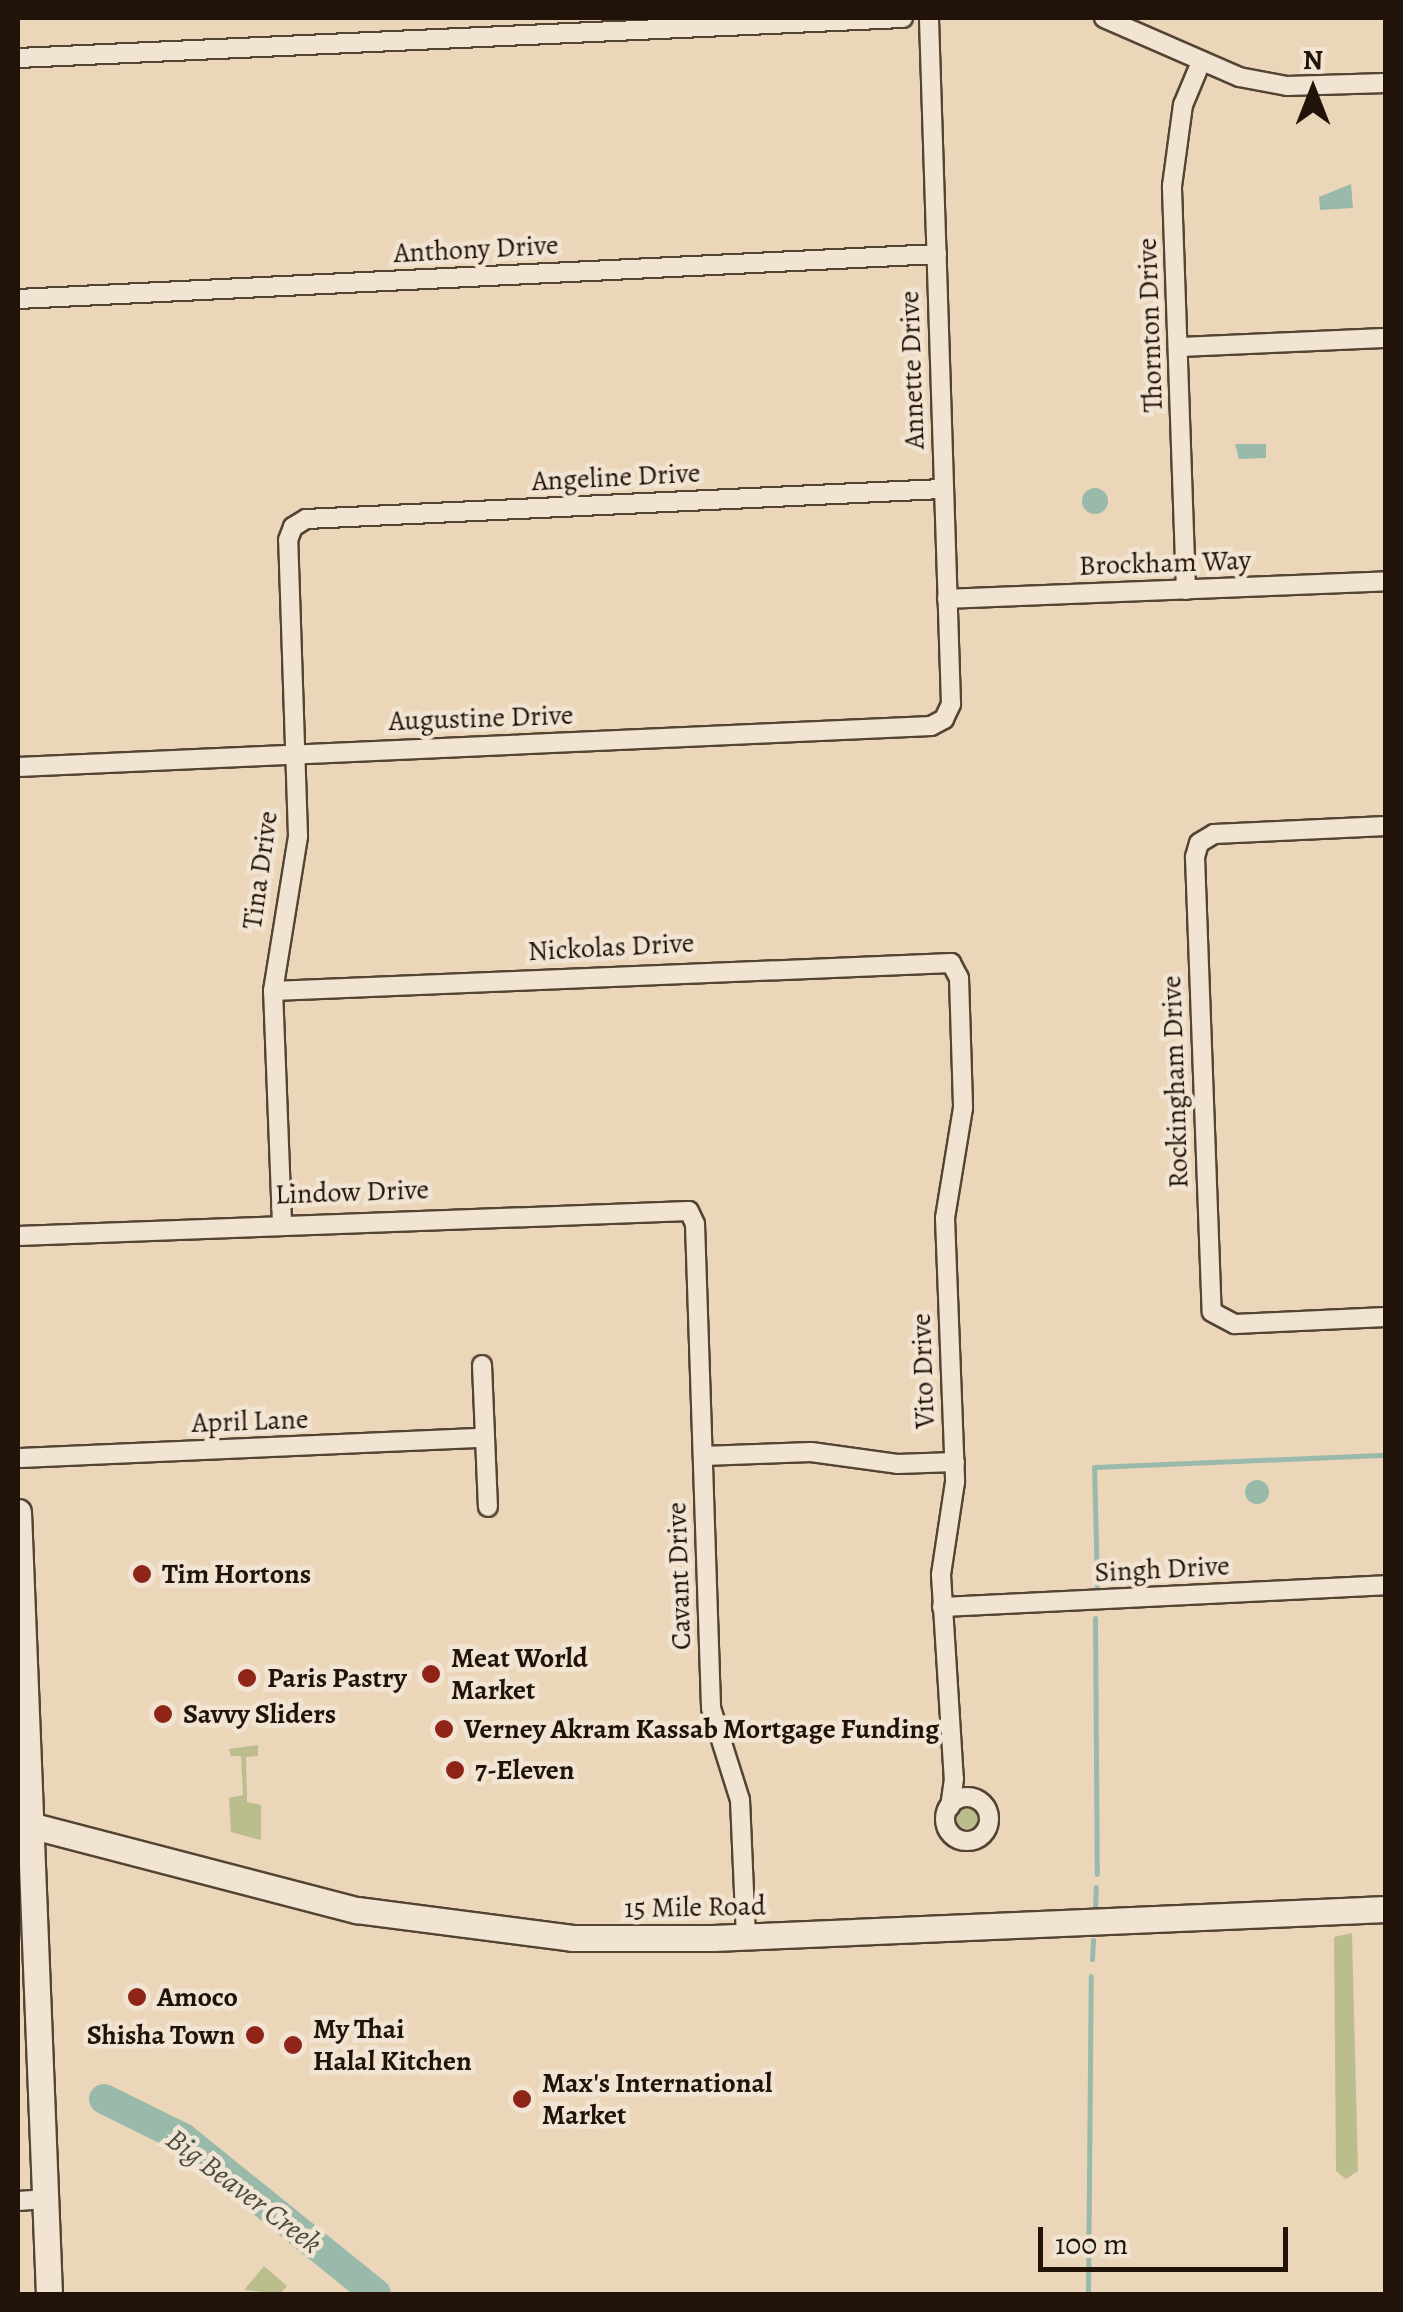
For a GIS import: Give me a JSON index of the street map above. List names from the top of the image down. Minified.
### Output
{"streets":{"main road":["15 Mile Road"],"street":["Anthony Drive","Thornton Drive","Annette Drive","Angeline Drive","Brockham Way","Augustine Drive","Tina Drive","Nickolas Drive","Rockingham Drive","Lindow Drive","Vito Drive","April Lane","Singh Drive","Cavant Drive"]},"crossings":[["Anthony Drive","Annette Drive"],["Thornton Drive","Brockham Way"],["Annette Drive","Angeline Drive"],["Annette Drive","Brockham Way"],["Annette Drive","Augustine Drive"],["Angeline Drive","Tina Drive"],["Augustine Drive","Tina Drive"],["Tina Drive","Nickolas Drive"],["Tina Drive","Lindow Drive"],["Nickolas Drive","Vito Drive"],["Lindow Drive","Cavant Drive"],["Vito Drive","Singh Drive"],["Cavant Drive","15 Mile Road"]],"water":["Big Beaver Creek"],"places":["Tim Hortons","Meat World Market","Paris Pastry","Savvy Sliders","Verney Akram Kassab Mortgage Funding","7-Eleven","Amoco","Shisha Town","My Thai Halal Kitchen","Max's International Market"],"scale_bar":"100 m","north":"top"}
